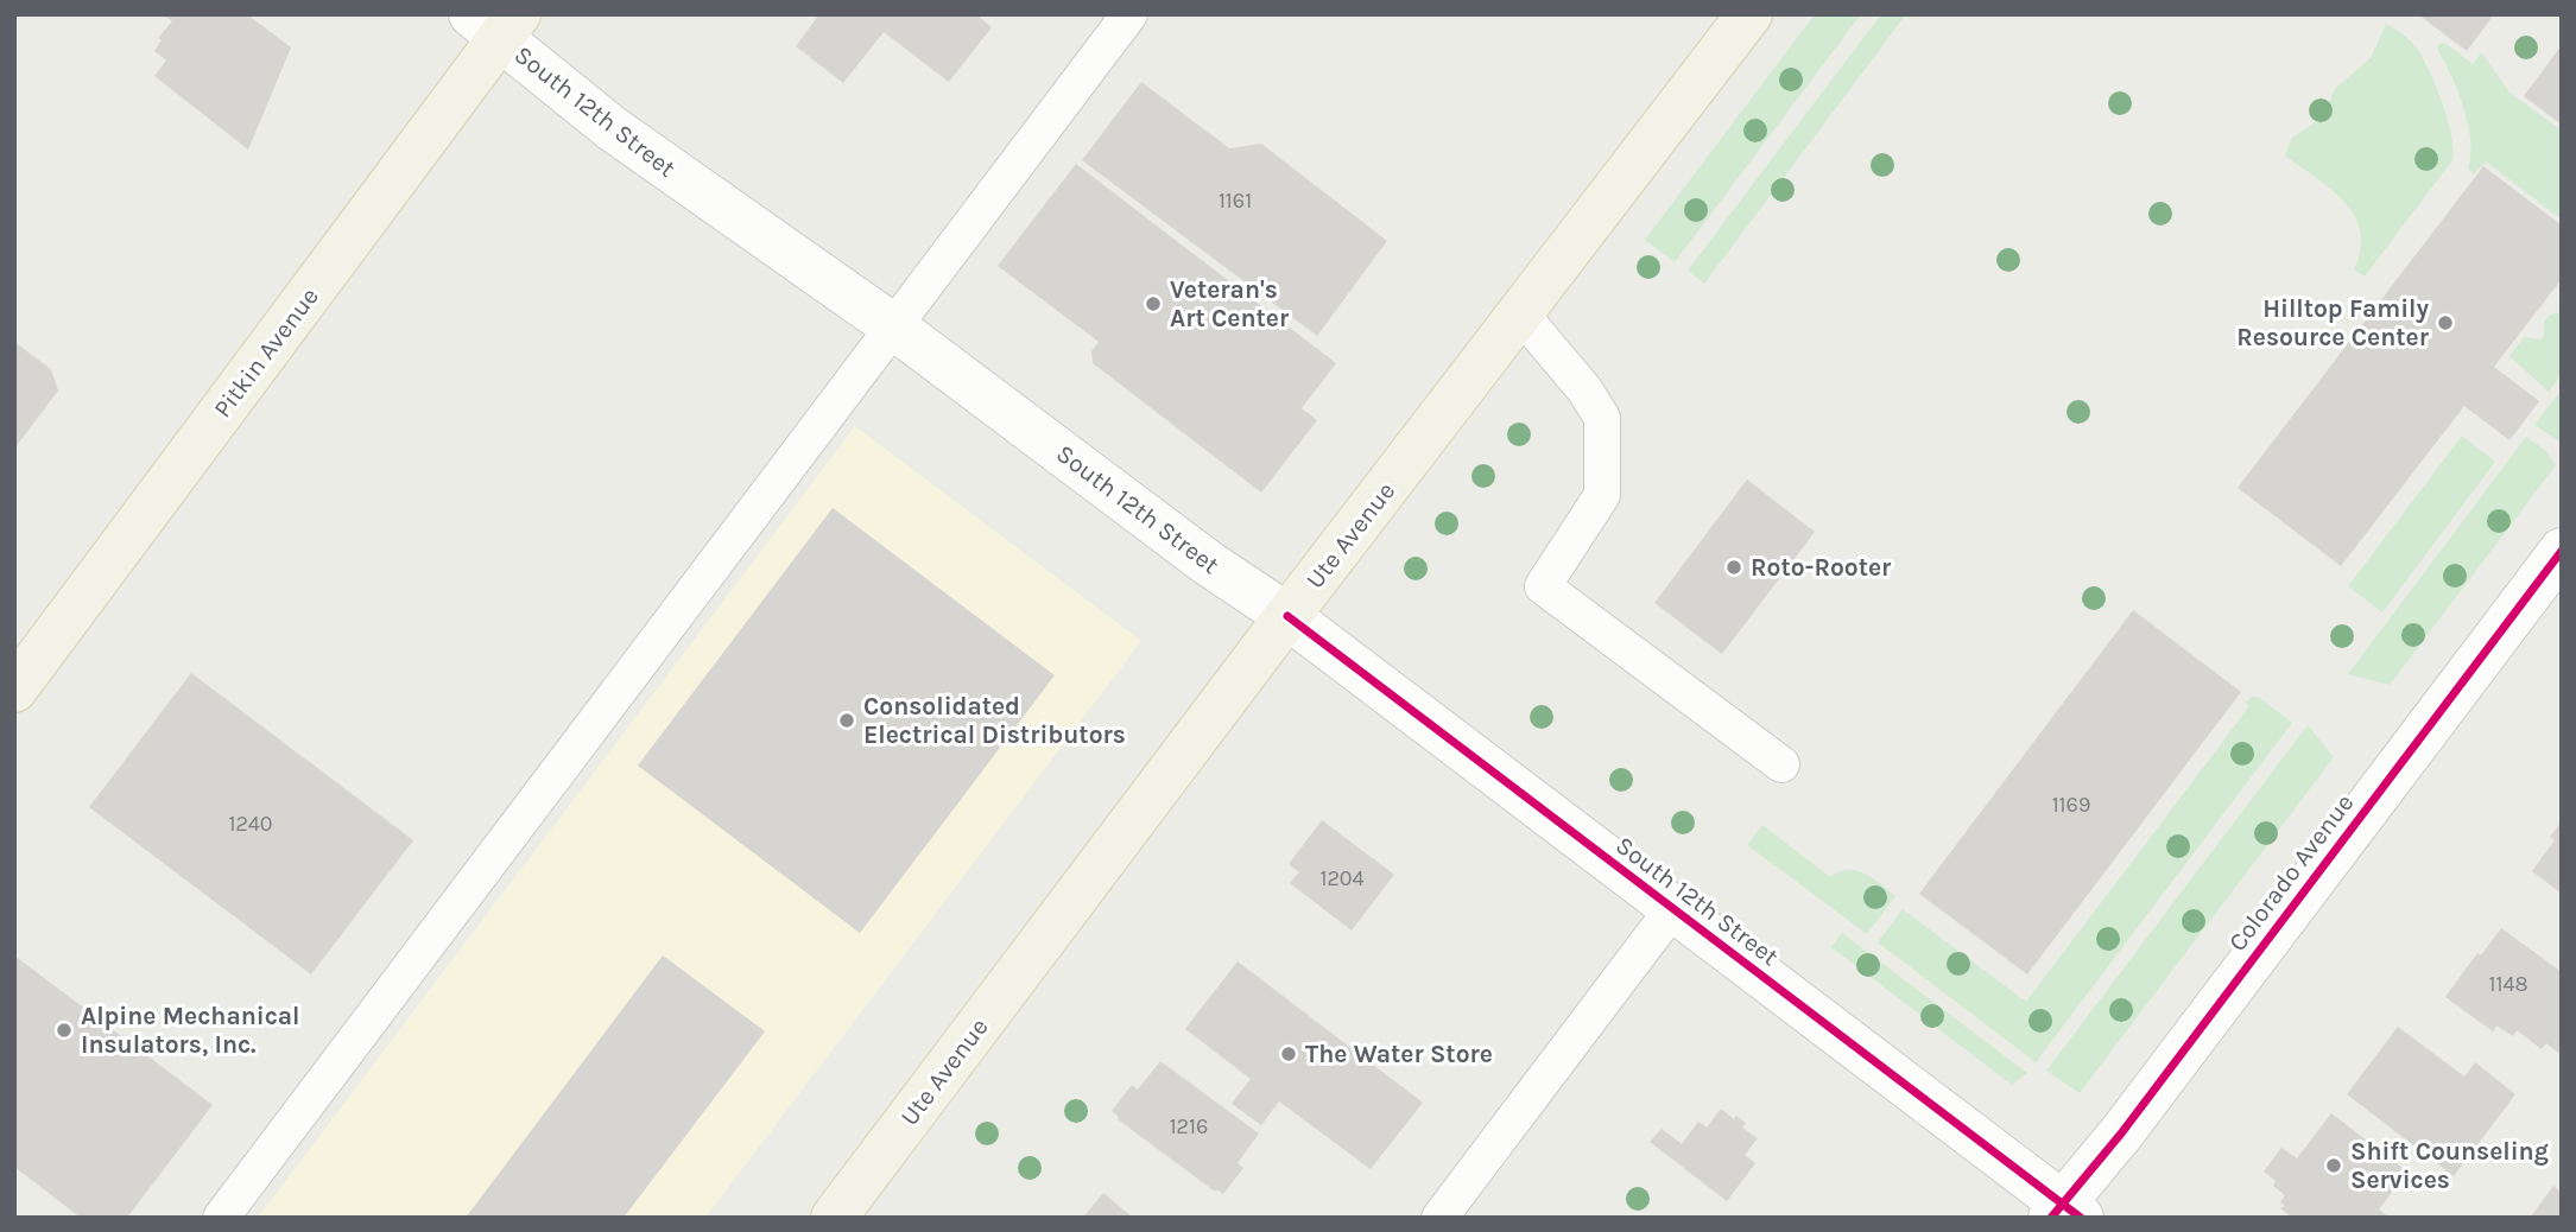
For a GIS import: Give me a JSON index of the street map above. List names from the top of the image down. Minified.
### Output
{"streets":{"main road":["South 12th Street","Pitkin Avenue","Ute Avenue","Colorado Avenue"]},"crossings":[["South 12th Street","Pitkin Avenue"],["South 12th Street","Ute Avenue"],["South 12th Street","Colorado Avenue"]],"places":["Veteran's Art Center","Hilltop Family Resource Center","Roto-Rooter","Consolidated Electrical Distributors","Alpine Mechanical Insulators, Inc.","The Water Store","Shift Counseling Services"],"house_numbers":["1161","1169","1240","1204","1148","1216"]}
